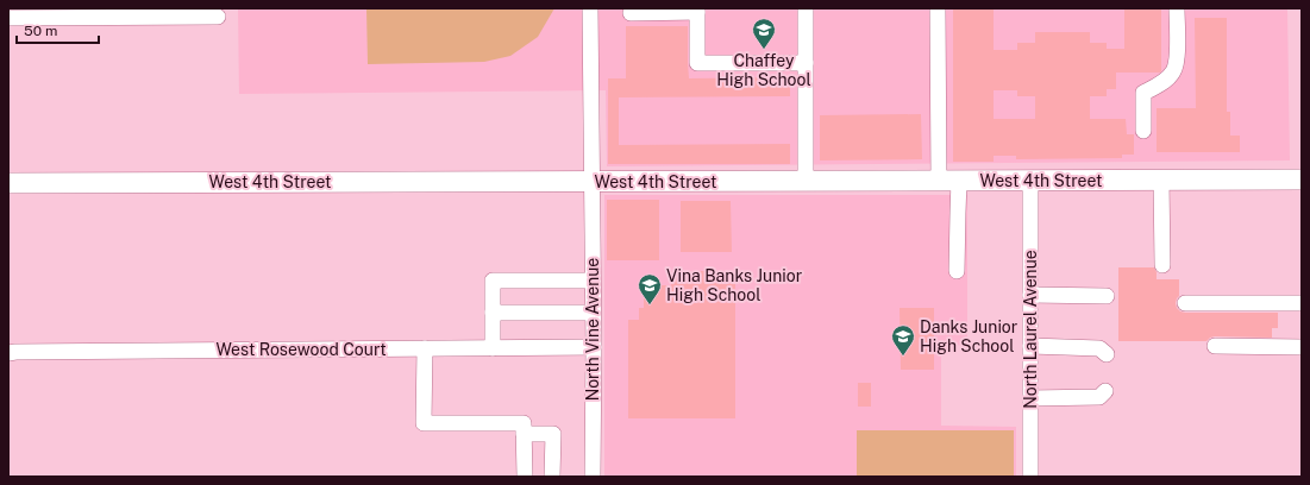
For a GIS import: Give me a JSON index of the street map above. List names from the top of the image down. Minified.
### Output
{"streets":{"main road":["West 4th Street"],"street":["North Vine Avenue","North Laurel Avenue","West Rosewood Court"]},"crossings":[["West 4th Street","North Vine Avenue"],["West 4th Street","North Laurel Avenue"],["North Vine Avenue","West Rosewood Court"]],"places":{"school or university":["Chaffey High School","Vina Banks Junior High School","Danks Junior High School"]},"scale_bar":"50 m"}
